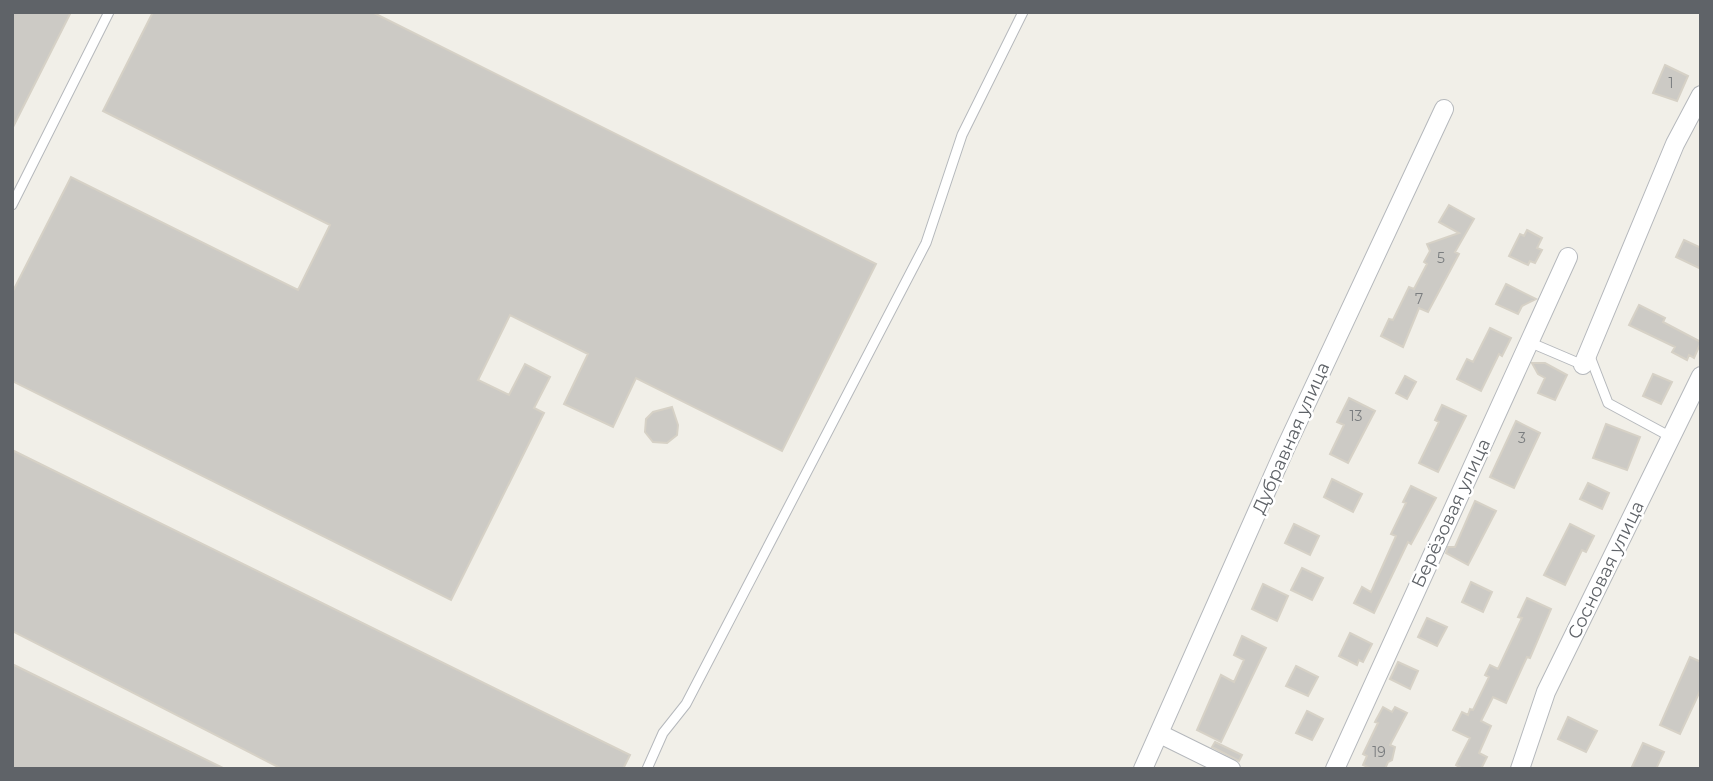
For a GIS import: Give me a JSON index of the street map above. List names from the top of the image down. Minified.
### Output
{"streets":{"street":["Дубравная улица","Берёзовая улица","Сосновая улица"]},"house_numbers":["1","5","7","13","3","19"]}
